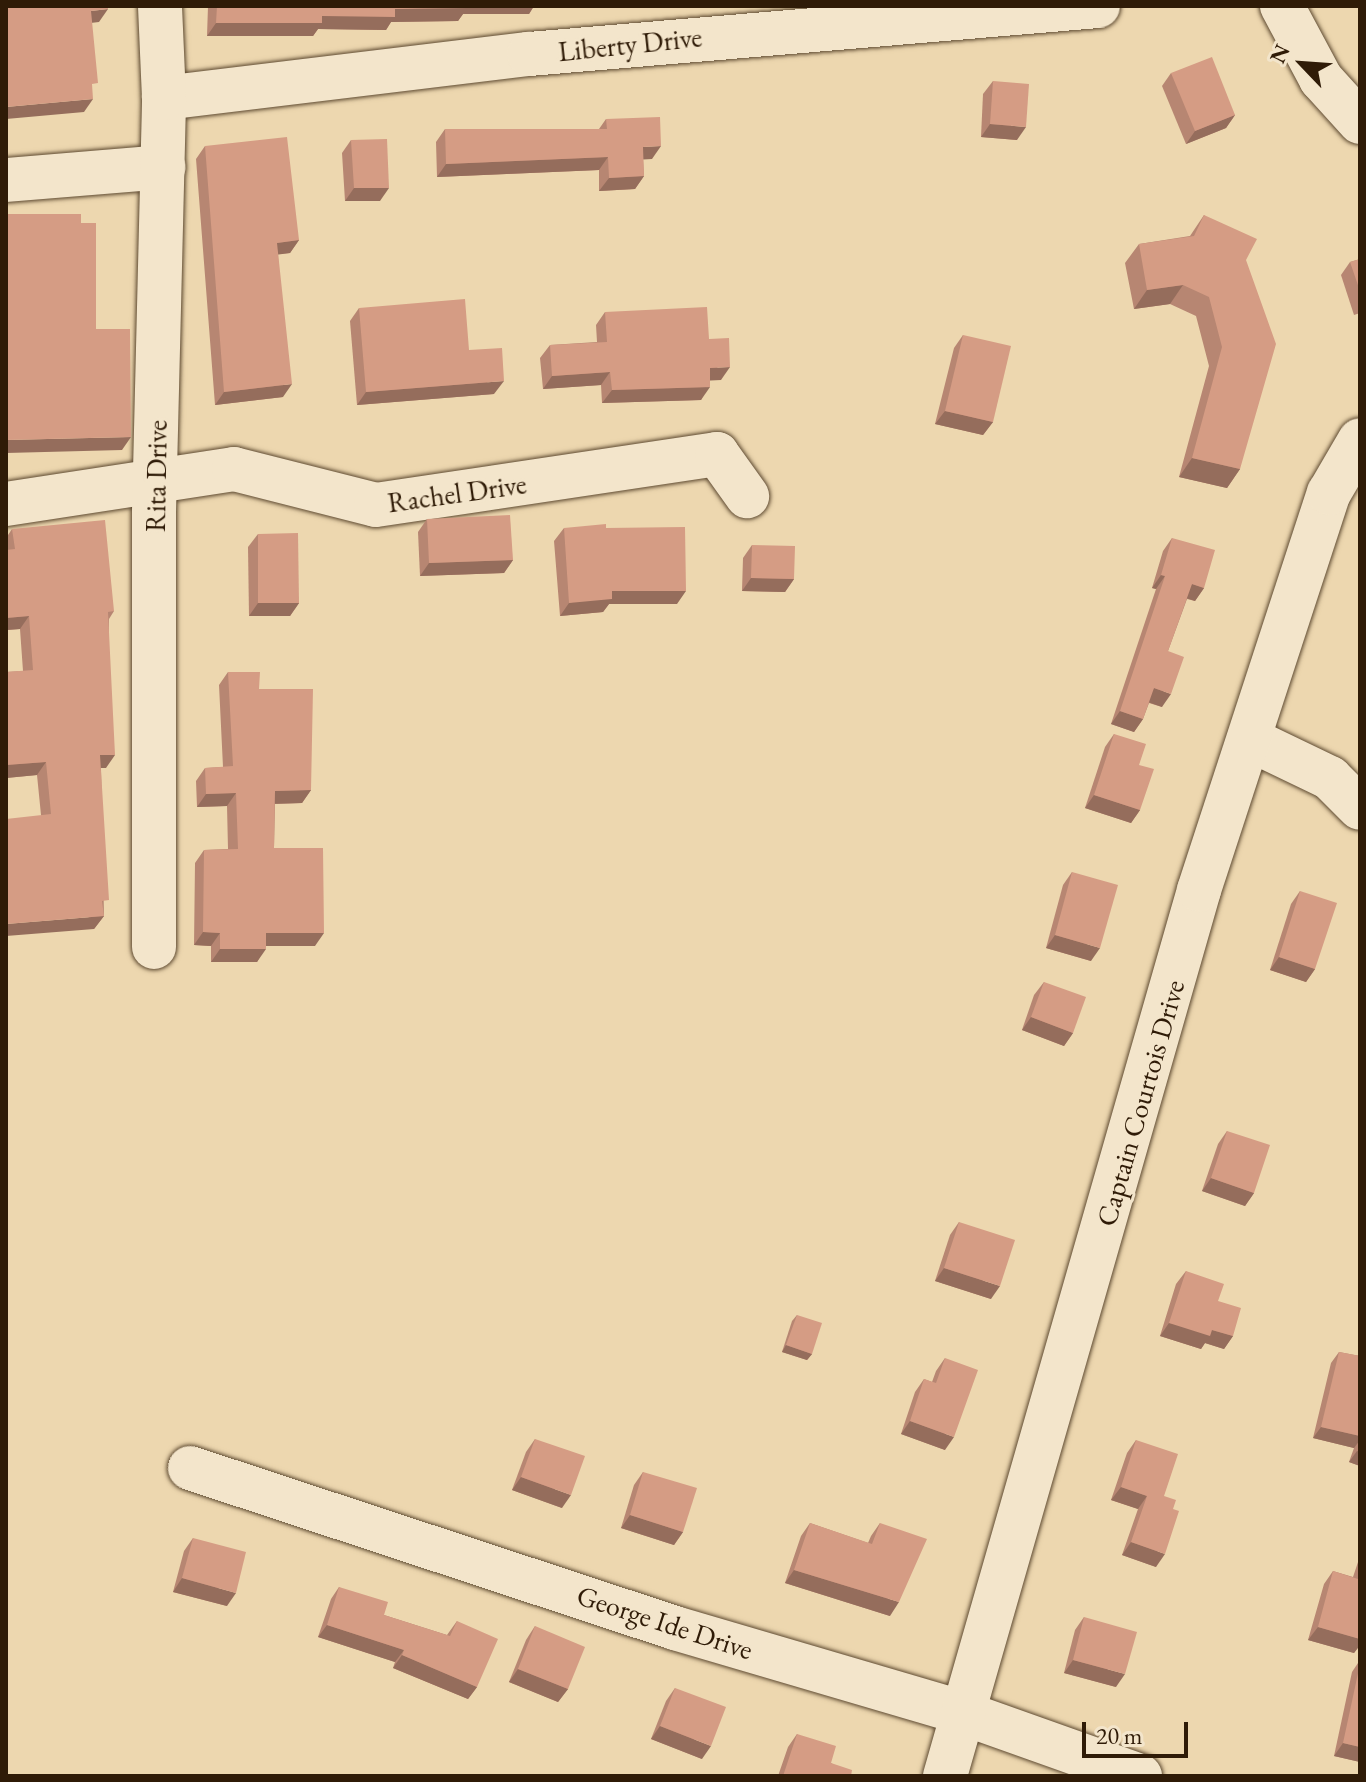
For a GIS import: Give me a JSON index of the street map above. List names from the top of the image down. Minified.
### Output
{"streets":{"street":["Liberty Drive","Rita Drive","Rachel Drive","Captain Courtois Drive","George Ide Drive"]},"crossings":[["Liberty Drive","Rita Drive"],["Rita Drive","Rachel Drive"],["Captain Courtois Drive","George Ide Drive"]],"scale_bar":"20 m","north":"top left"}
